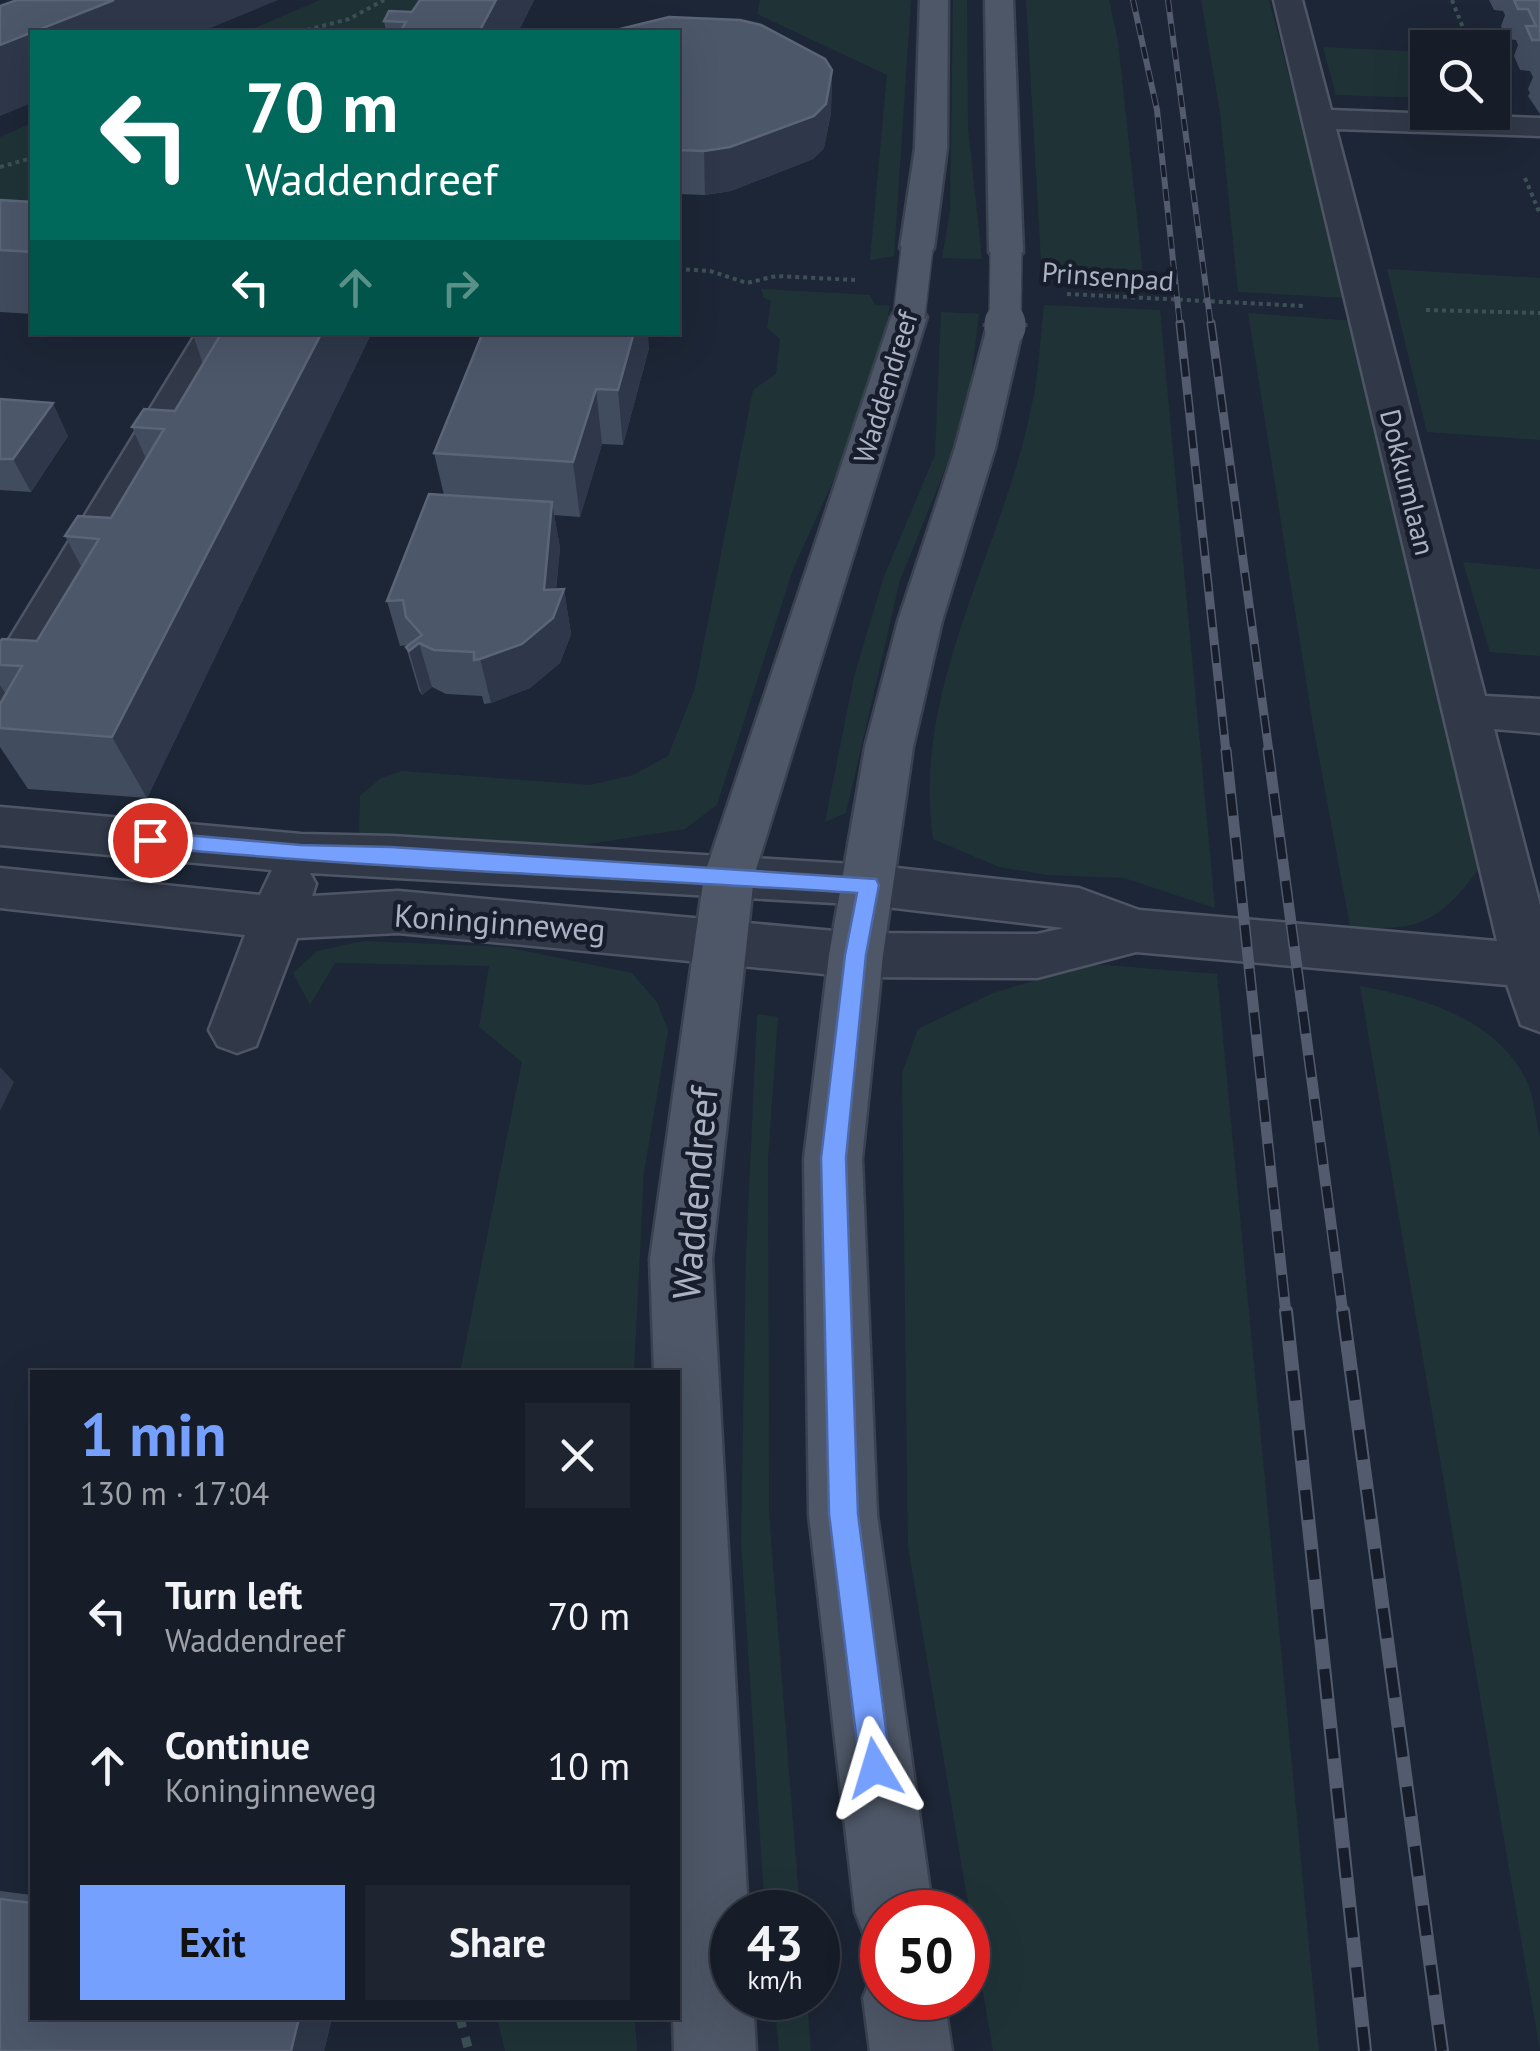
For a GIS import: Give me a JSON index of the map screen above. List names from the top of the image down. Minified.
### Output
{"streets":{"main road":["Waddendreef"],"street":["Dokkumlaan","Koninginneweg"],"path":["Prinsenpad"]},"crossings":[["Prinsenpad","Dokkumlaan"],["Waddendreef","Dokkumlaan"],["Waddendreef","Koninginneweg"],["Dokkumlaan","Koninginneweg"]],"page":{"turn":["70 m","Waddendreef"],"heading":["1 min","130 m · 17:04"],"list":[{"name":"Turn left","note":"Waddendreef","value":"70 m"},{"name":"Continue","note":"Koninginneweg","value":"10 m"}],"buttons":["Exit","Share"],"speed":"43 km/h","limit":"50"}}
